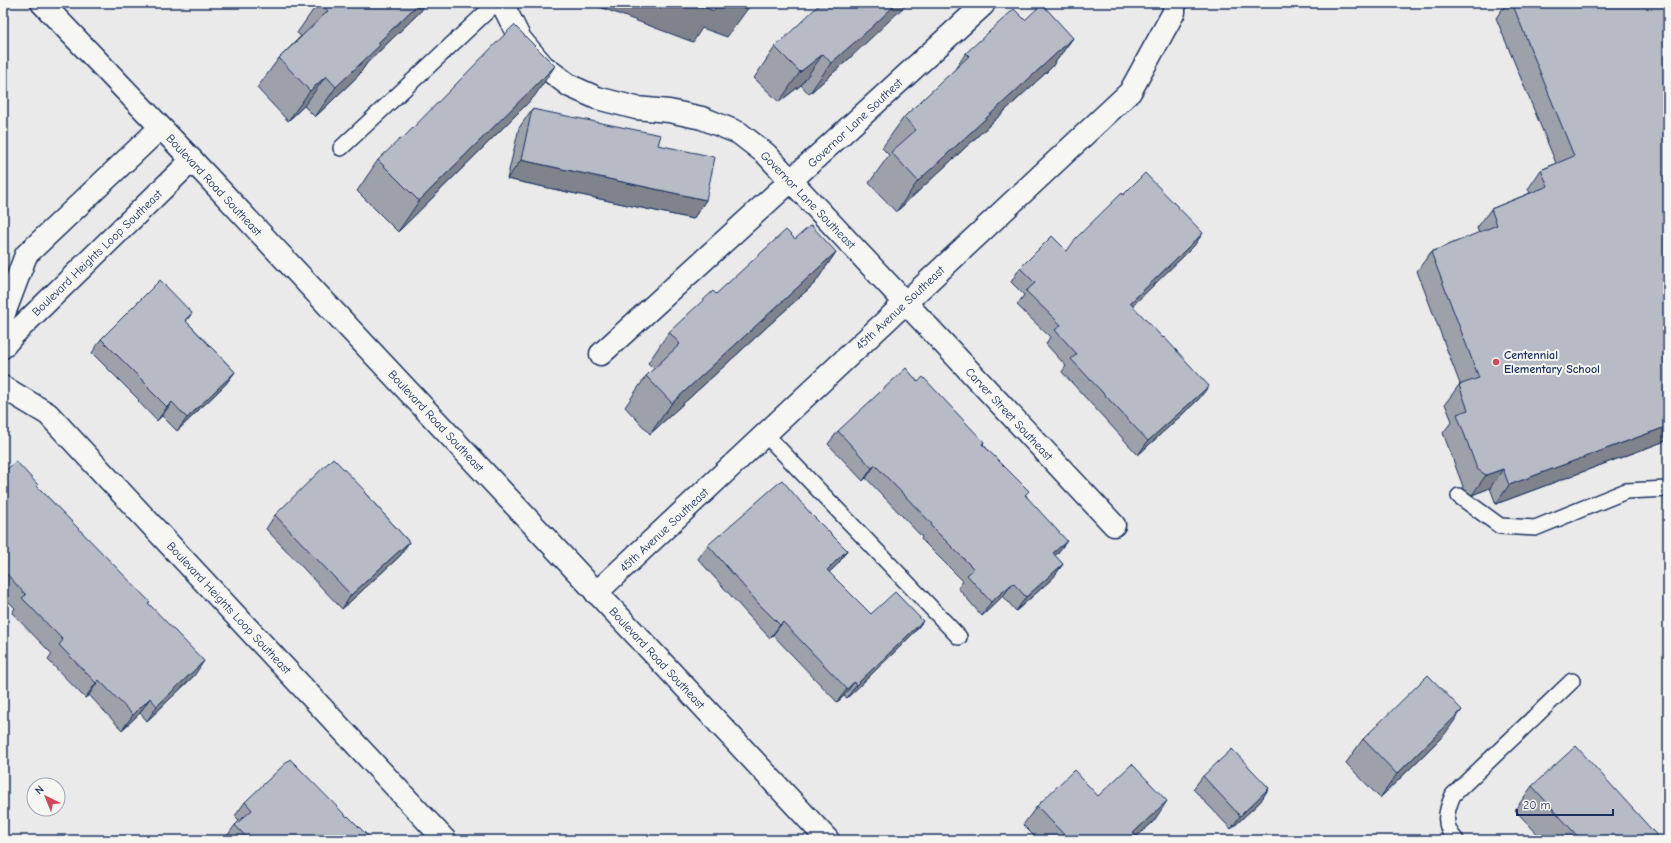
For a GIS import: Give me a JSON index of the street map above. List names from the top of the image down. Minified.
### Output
{"streets":{"street":["Governor Lane Southest","Boulevard Road Southeast","Governor Lane Southeast","Boulevard Heights Loop Southeast","45th Avenue Southeast","Carver Street Southeast"]},"crossings":[["Governor Lane Southest","Governor Lane Southeast"],["Boulevard Road Southeast","Boulevard Heights Loop Southeast"],["Boulevard Road Southeast","45th Avenue Southeast"],["Governor Lane Southeast","45th Avenue Southeast"],["Governor Lane Southeast","Carver Street Southeast"],["45th Avenue Southeast","Carver Street Southeast"]],"places":["Centennial Elementary School"],"scale_bar":"20 m","north":"top left"}
